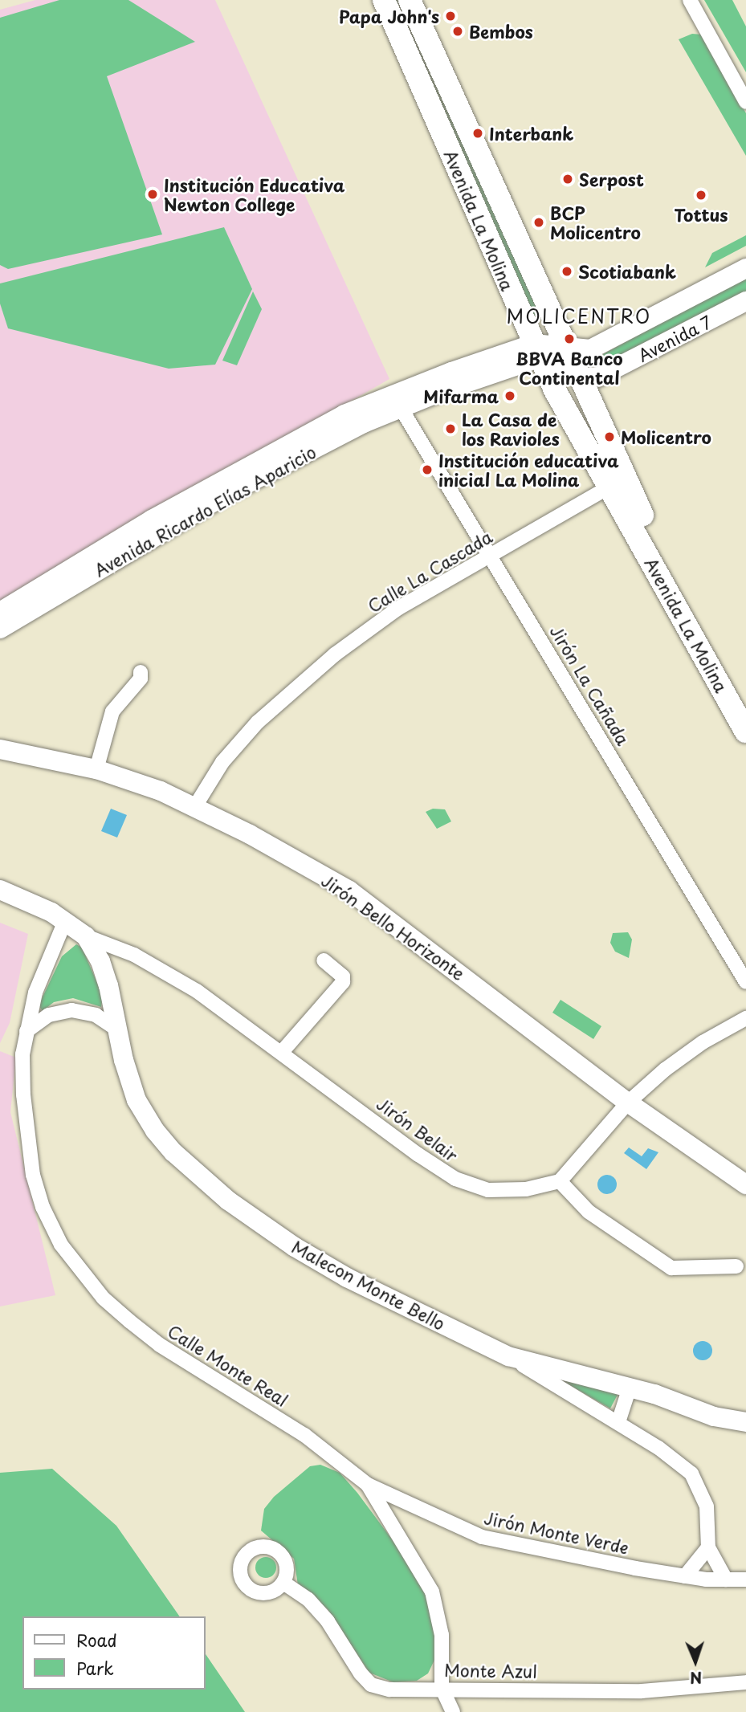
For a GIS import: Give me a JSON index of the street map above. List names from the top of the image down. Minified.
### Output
{"streets":{"main road":["Avenida La Molina"],"street":["Avenida 7","Avenida Ricardo Elías Aparicio","Calle La Cascada","Jirón La Cañada","Jirón Bello Horizonte","Jirón Belair","Malecon Monte Bello","Calle Monte Real","Jirón Monte Verde","Monte Azul"]},"crossings":[["Avenida La Molina","Avenida 7"],["Avenida La Molina","Avenida Ricardo Elías Aparicio"],["Avenida La Molina","Calle La Cascada"],["Avenida 7","Avenida Ricardo Elías Aparicio"],["Avenida Ricardo Elías Aparicio","Jirón La Cañada"],["Calle La Cascada","Jirón La Cañada"],["Calle La Cascada","Jirón Bello Horizonte"],["Jirón Belair","Malecon Monte Bello"],["Malecon Monte Bello","Calle Monte Real"],["Calle Monte Real","Jirón Monte Verde"],["Calle Monte Real","Monte Azul"]],"districts":["MOLICENTRO"],"places":["Papa John's","Bembos","Interbank","Serpost","Institución Educativa Newton College","Tottus","BCP Molicentro","Scotiabank","BBVA Banco Continental","Mifarma","La Casa de los Ravioles","Molicentro","Institución educativa inicial La Molina"],"legend":["Road","Park"],"north":"bottom"}
